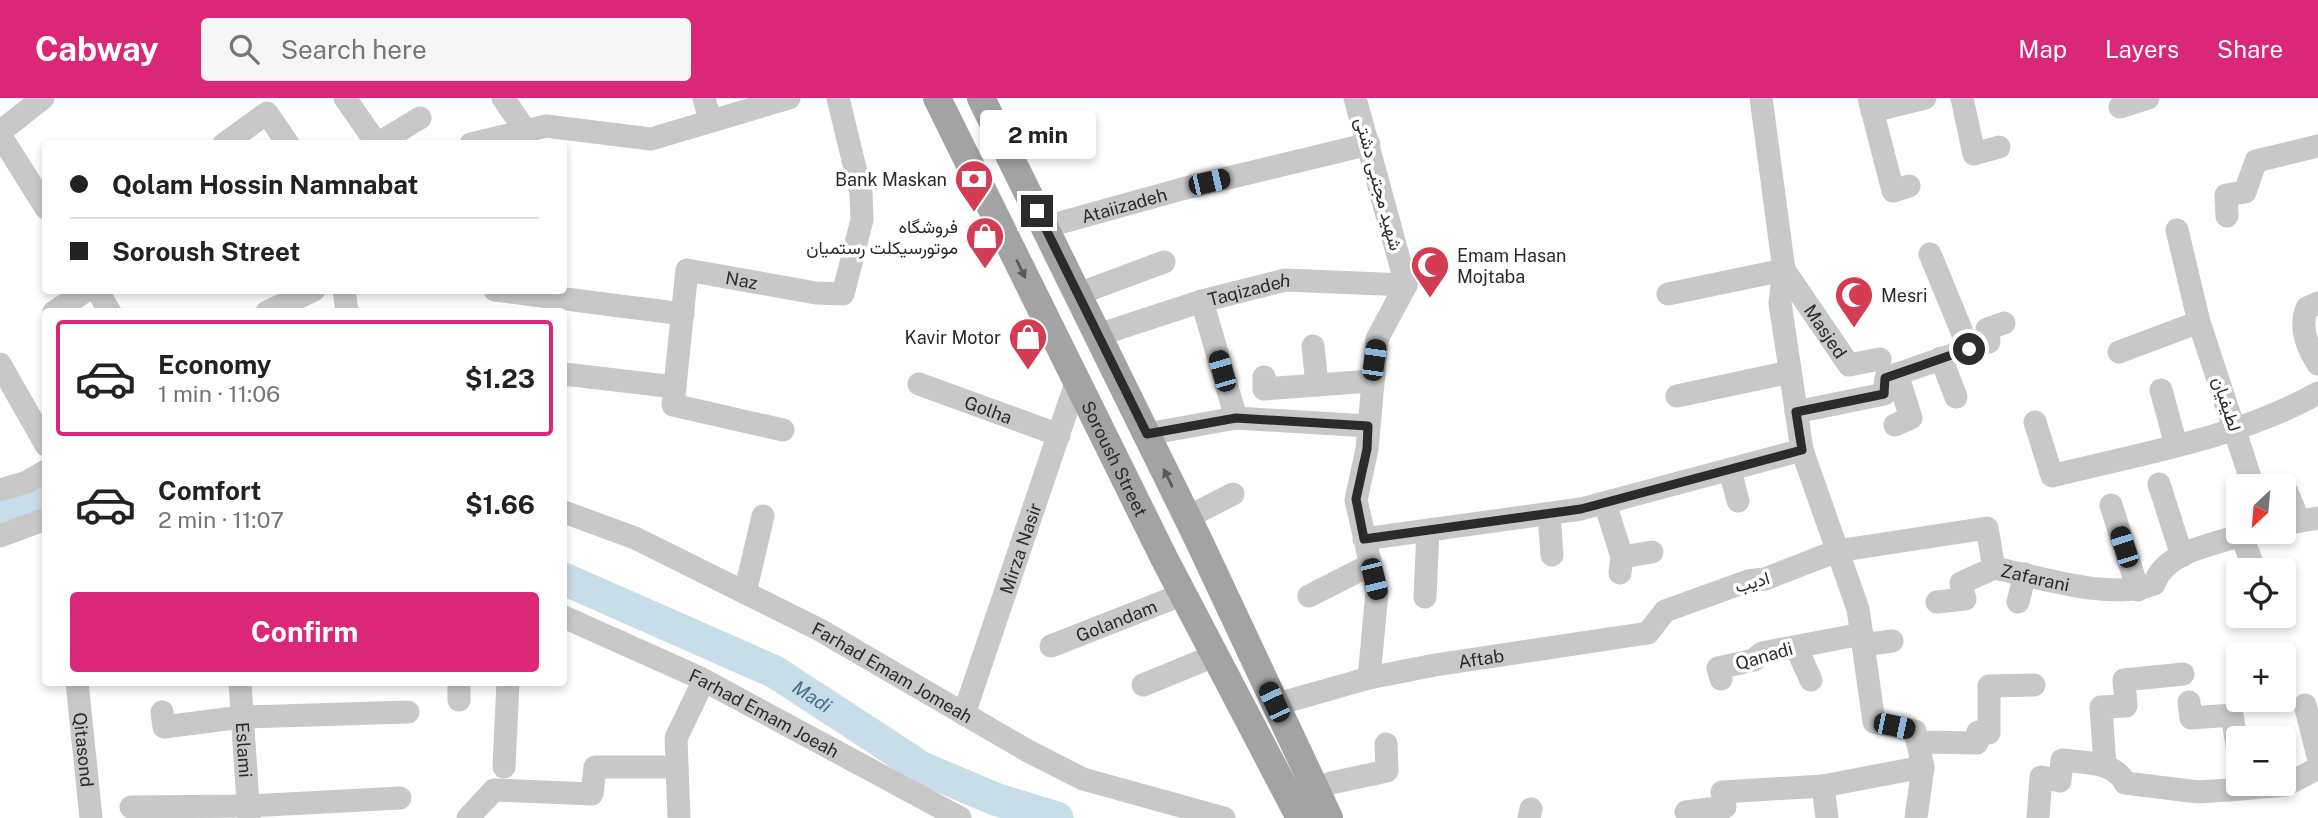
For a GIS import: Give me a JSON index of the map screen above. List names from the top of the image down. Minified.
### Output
{"streets":{"main road":["Soroush Street"],"street":["شهید مجتبی دشتی","Ataiizadeh","Naz","Taqizadeh","Masjed","لطیفیان","Golha","Mirza Nasir","Zafarani","ادیب","Golandam","Qanadi","Aftab","Farhad Emam Jomeah","Farhad Emam Joeah","Qitasond","Eslami"]},"crossings":[["شهید مجتبی دشتی","Ataiizadeh"],["شهید مجتبی دشتی","Taqizadeh"],["Golha","Mirza Nasir"],["Soroush Street","Mirza Nasir"],["Mirza Nasir","Farhad Emam Jomeah"],["Zafarani","ادیب"],["ادیب","Aftab"]],"water":["Madi"],"places":{"bank":["Bank Maskan"],"shop":["فروشگاه موتورسیکلت رستمیان","Kavir Motor"],"mosque":["Emam Hasan Mojtaba","Mesri"]},"north":"bottom left","page":{"header":"Cabway","search":"Search here","nav":["Map","Layers","Share"],"bubble":"2 min","banner":["Qolam Hossin Namnabat","Soroush Street"],"list":[{"name":"Economy","note":"1 min · 11:06","value":"$1.23"},{"name":"Comfort","note":"2 min · 11:07","value":"$1.66"}],"map_buttons":["+","−"],"buttons":"Confirm"}}
